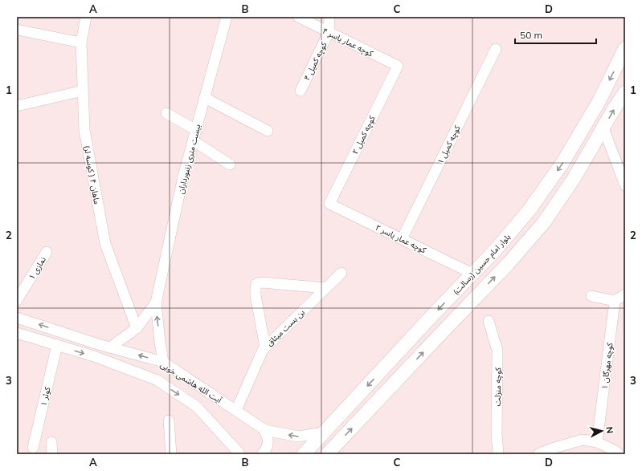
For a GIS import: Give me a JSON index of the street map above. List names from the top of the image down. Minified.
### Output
{"streets":{"main road":["بلوار امام حسین (رسالت)"],"street":["کوچه عمار یاسر ۴","کوچه کمیل ۴","کوچه کمیل ۲","کوچه کمیل ۱","بیست متری زنبورداران","ماهان ۴ ( کوسه لر)","کوچه عمار یاسر ۲","نمازی ۱","بن بست میثاق","کوچه مهرگان ۱","آیت الله هاشمی خویی","کوچه منزلت","کوثر ۱"]},"crossings":[["کوچه عمار یاسر ۴","کوچه کمیل ۴"],["کوچه عمار یاسر ۴","کوچه کمیل ۲"],["کوچه کمیل ۲","کوچه عمار یاسر ۲"],["کوچه کمیل ۱","کوچه عمار یاسر ۲"],["بیست متری زنبورداران","ماهان ۴ ( کوسه لر)"],["بیست متری زنبورداران","آیت الله هاشمی خویی"],["کوچه عمار یاسر ۲","بلوار امام حسین (رسالت)"],["بلوار امام حسین (رسالت)","آیت الله هاشمی خویی"],["بن بست میثاق","آیت الله هاشمی خویی"],["آیت الله هاشمی خویی","کوثر ۱"]],"scale_bar":"50 m","north":"right","grid":{"columns":["A","B","C","D"],"rows":["1","2","3"]}}
